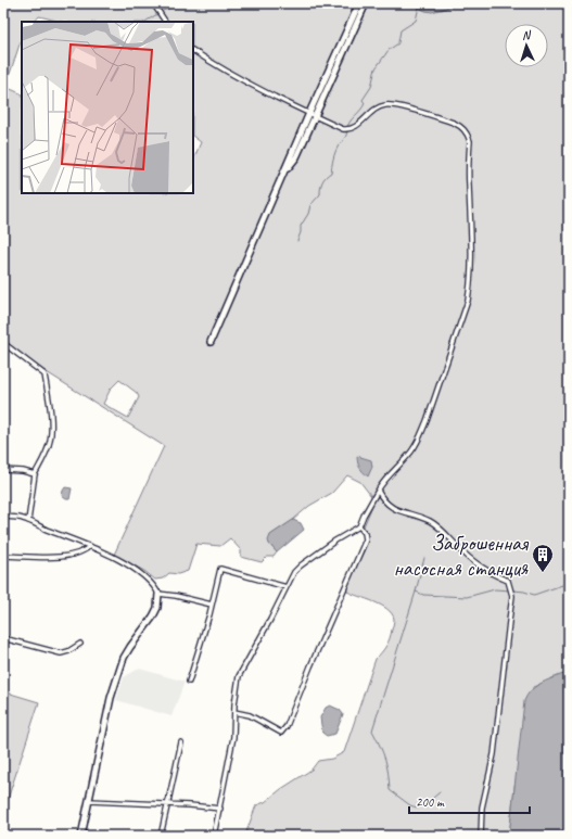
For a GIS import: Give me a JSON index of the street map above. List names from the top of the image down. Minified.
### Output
{"places":{"building":["Заброшенная насосная станция"]},"scale_bar":"200 m","north":"top"}
